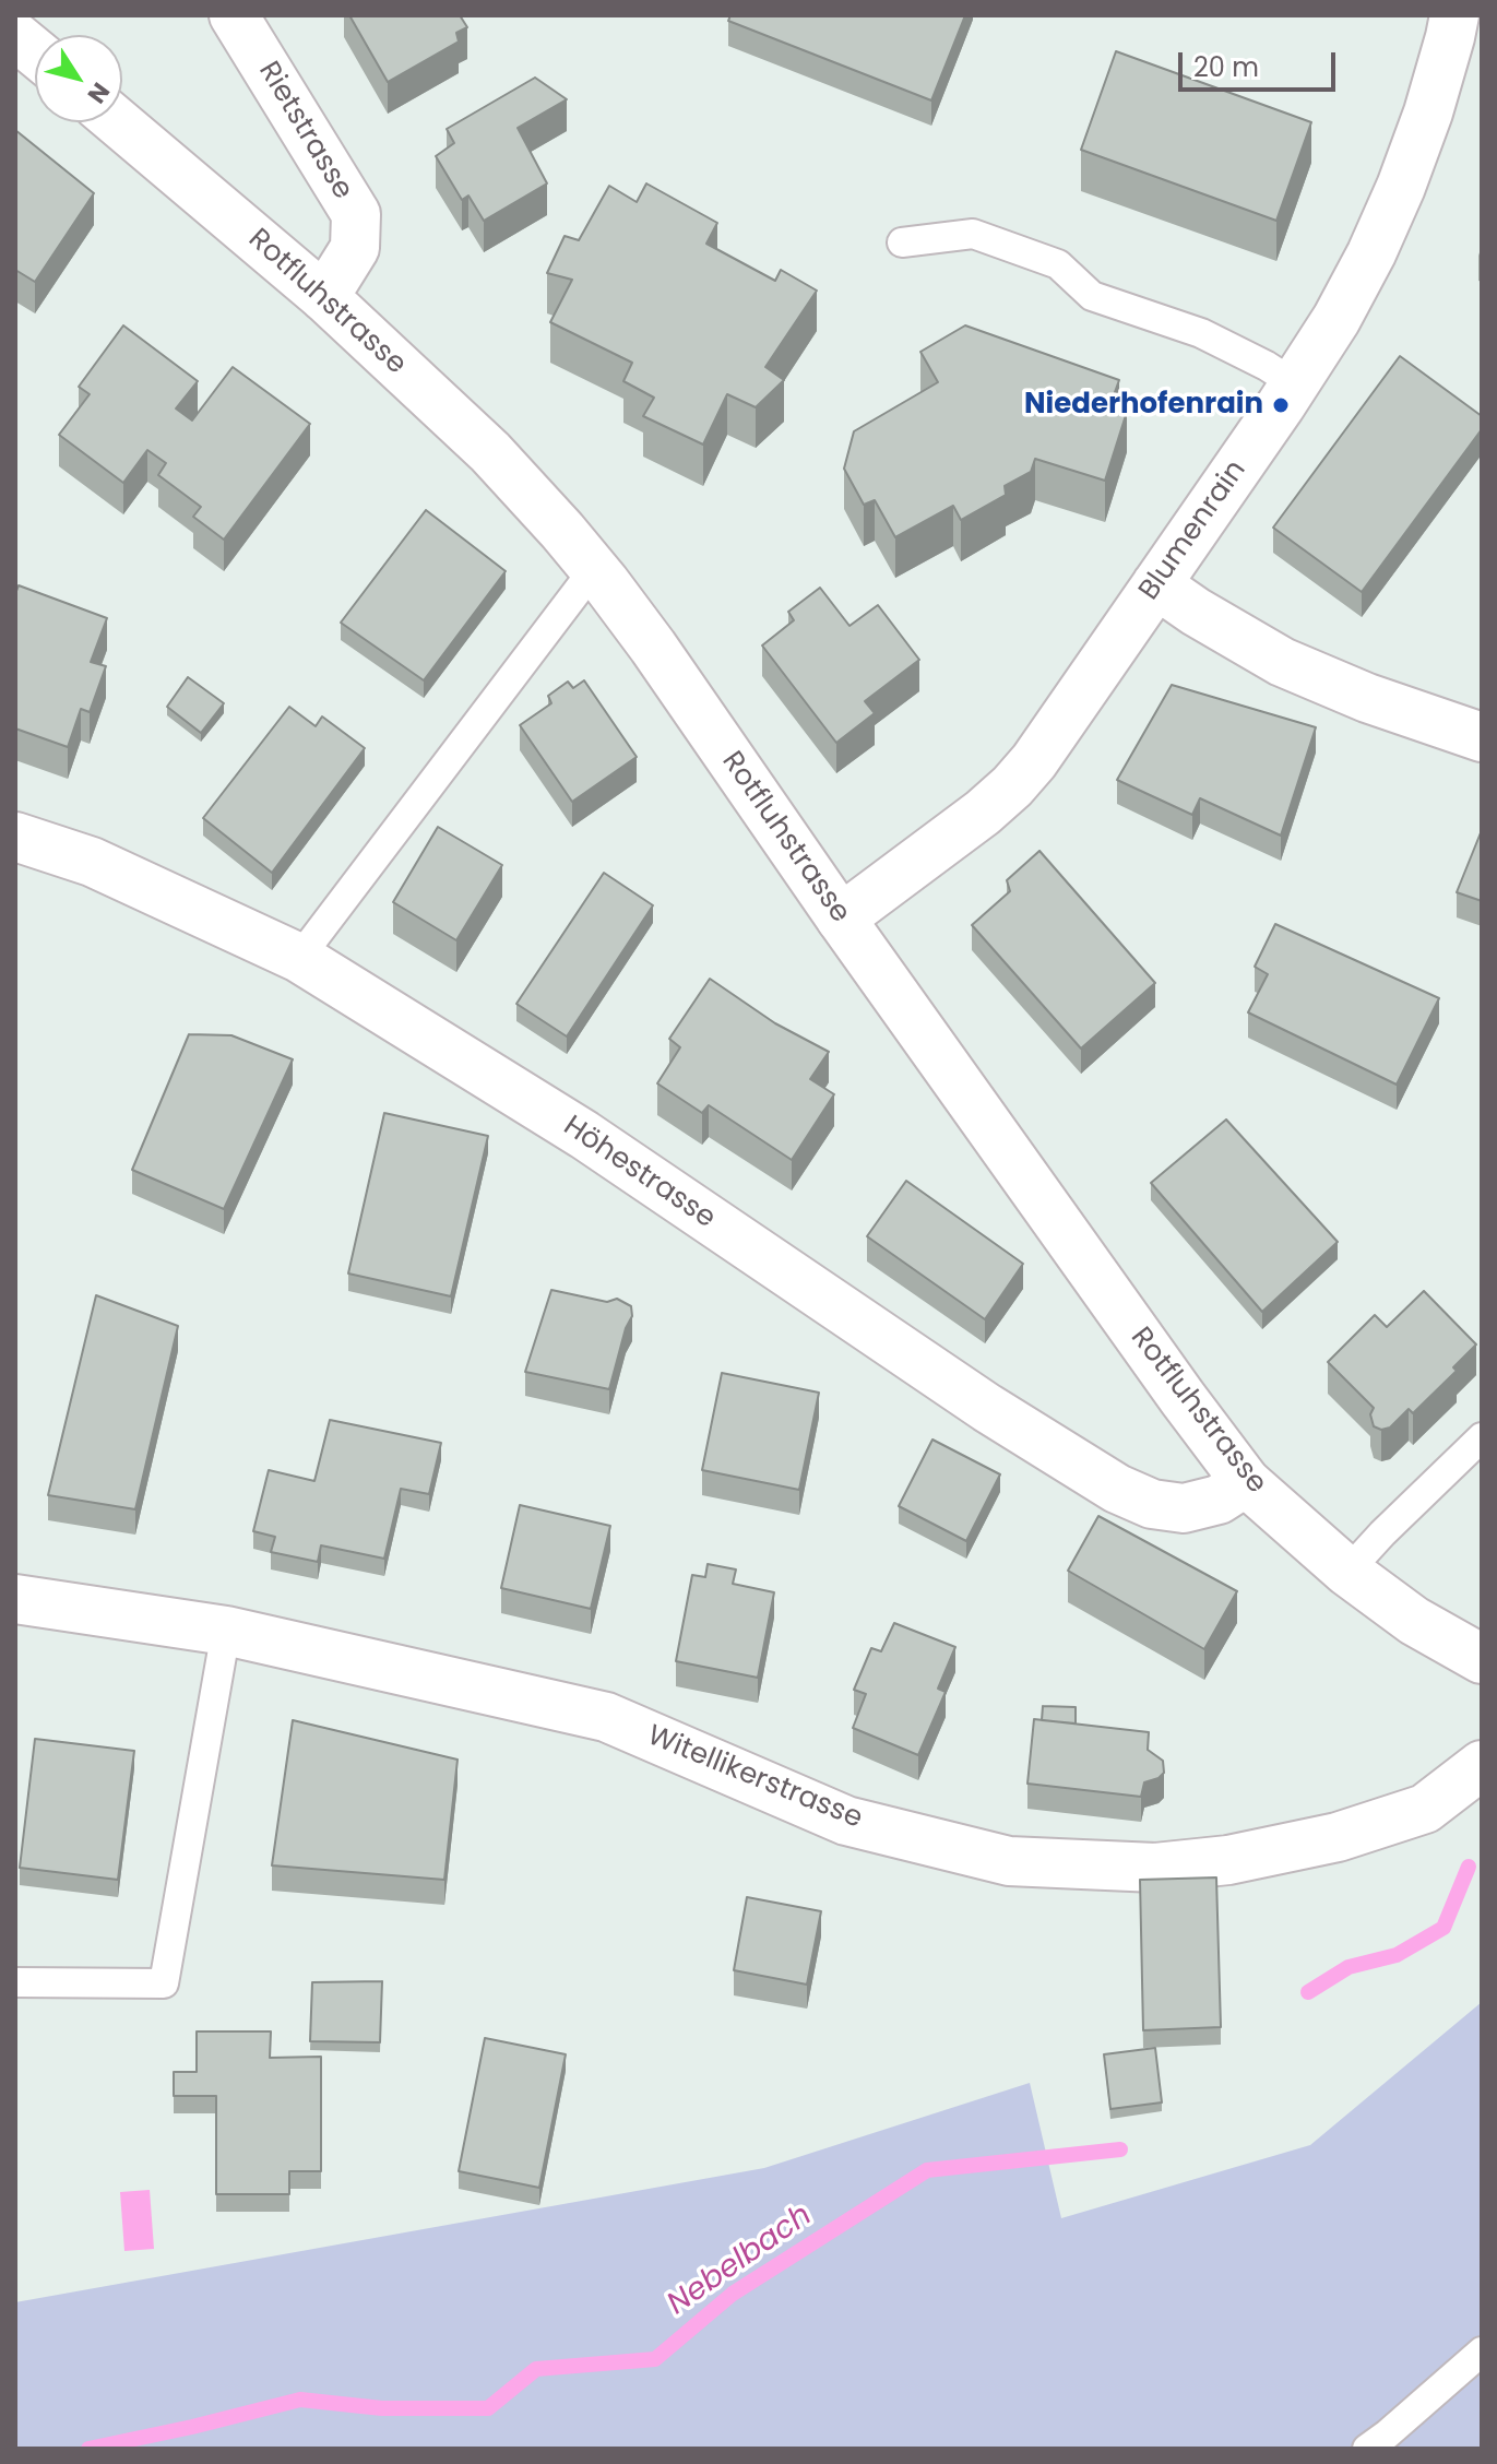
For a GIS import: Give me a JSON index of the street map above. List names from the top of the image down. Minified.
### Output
{"streets":{"street":["Rietstrasse","Rotfluhstrasse","Blumenrain","Höhestrasse","Witellikerstrasse"]},"crossings":[["Rietstrasse","Rotfluhstrasse"],["Rotfluhstrasse","Blumenrain"],["Rotfluhstrasse","Höhestrasse"]],"water":["Nebelbach"],"places":["Niederhofenrain"],"scale_bar":"20 m","north":"bottom right"}
